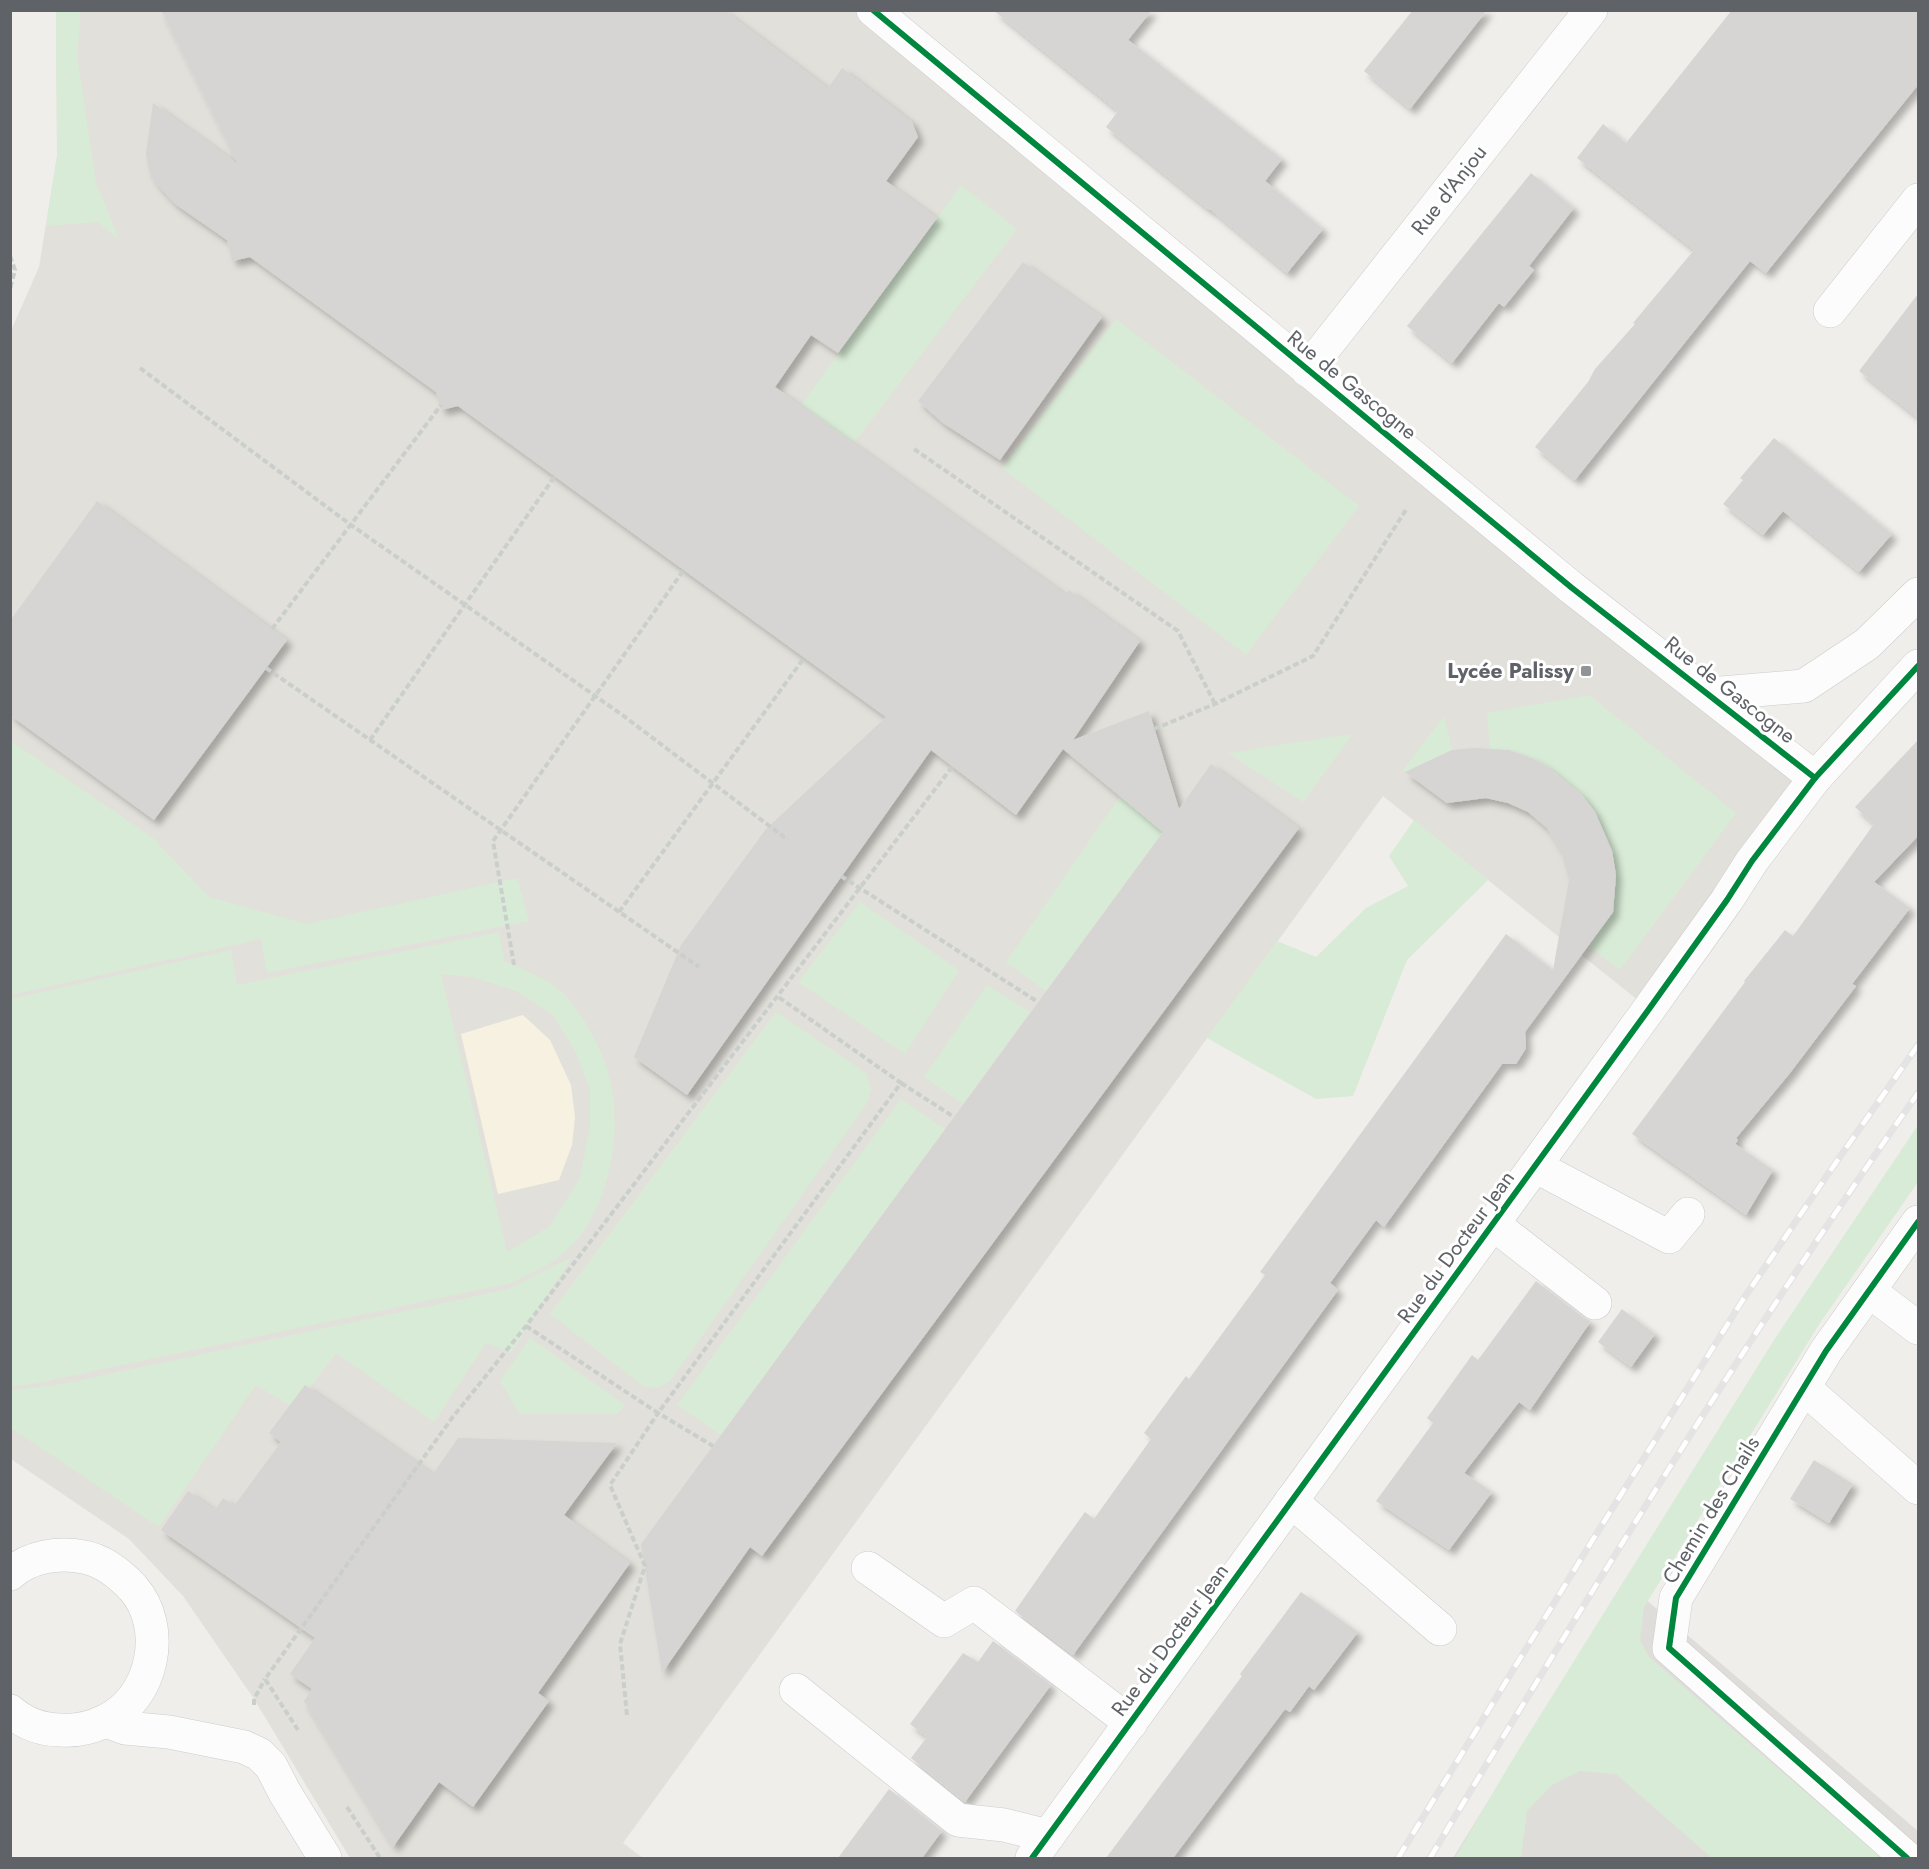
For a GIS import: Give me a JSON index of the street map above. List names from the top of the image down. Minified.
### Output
{"streets":{"street":["Rue d'Anjou","Rue de Gascogne","Rue du Docteur Jean","Chemin des Chails"]},"crossings":[["Rue d'Anjou","Rue de Gascogne"],["Rue de Gascogne","Rue du Docteur Jean"]],"places":{"transit":["Lycée Palissy"]}}
